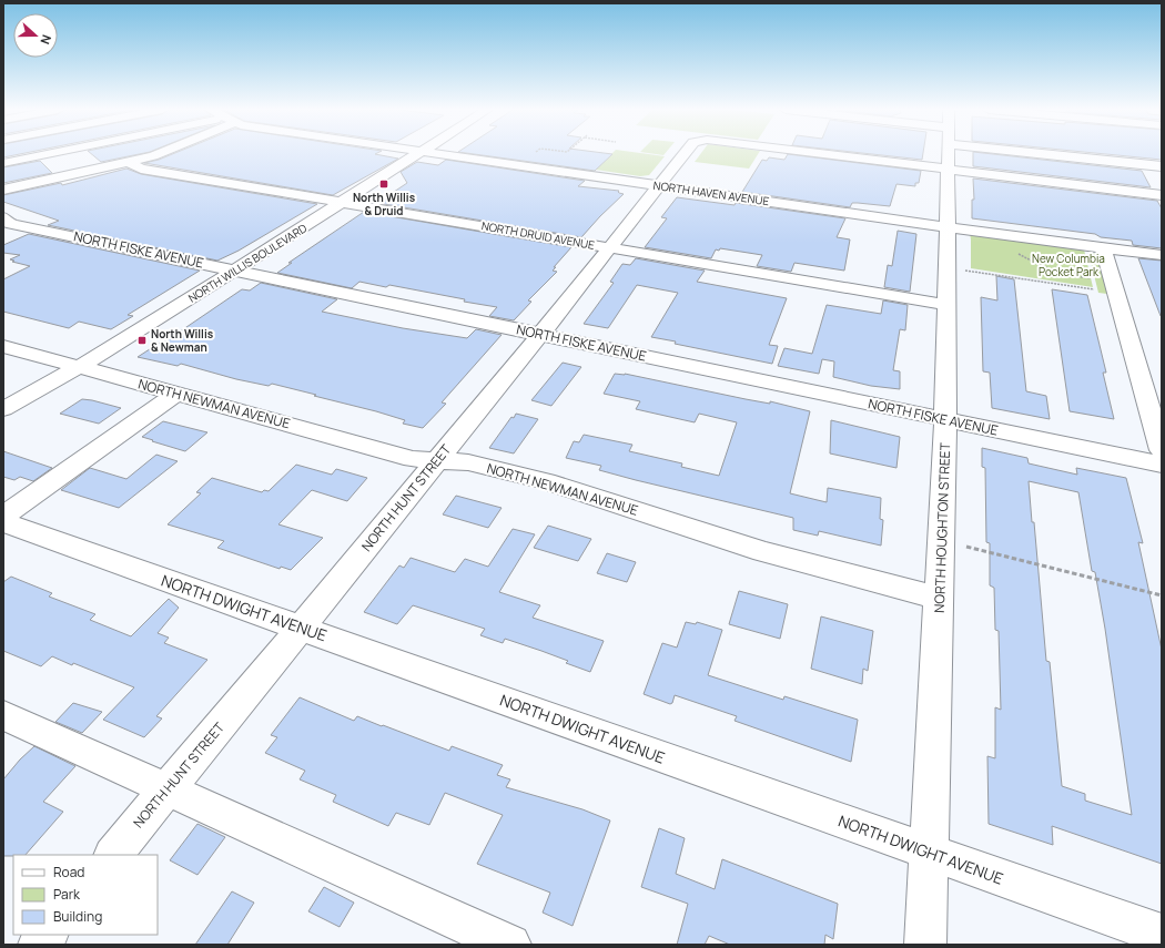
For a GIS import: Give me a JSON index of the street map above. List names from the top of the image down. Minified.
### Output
{"streets":{"street":["NORTH HAVEN AVENUE","NORTH DRUID AVENUE","NORTH FISKE AVENUE","NORTH WILLIS BOULEVARD","NORTH NEWMAN AVENUE","NORTH HUNT STREET","NORTH HOUGHTON STREET","NORTH DWIGHT AVENUE"]},"crossings":[["NORTH HAVEN AVENUE","NORTH HUNT STREET"],["NORTH HAVEN AVENUE","NORTH HOUGHTON STREET"],["NORTH DRUID AVENUE","NORTH WILLIS BOULEVARD"],["NORTH DRUID AVENUE","NORTH HUNT STREET"],["NORTH DRUID AVENUE","NORTH HOUGHTON STREET"],["NORTH FISKE AVENUE","NORTH WILLIS BOULEVARD"],["NORTH FISKE AVENUE","NORTH HUNT STREET"],["NORTH FISKE AVENUE","NORTH HOUGHTON STREET"],["NORTH WILLIS BOULEVARD","NORTH NEWMAN AVENUE"],["NORTH NEWMAN AVENUE","NORTH HUNT STREET"],["NORTH NEWMAN AVENUE","NORTH HOUGHTON STREET"],["NORTH HUNT STREET","NORTH HOUGHTON STREET"],["NORTH HUNT STREET","NORTH DWIGHT AVENUE"],["NORTH HOUGHTON STREET","NORTH DWIGHT AVENUE"]],"parks":["New Columbia Pocket Park"],"places":{"transit":["North Willis & Druid","North Willis & Newman"]},"legend":["Road","Park","Building"],"north":"right"}
